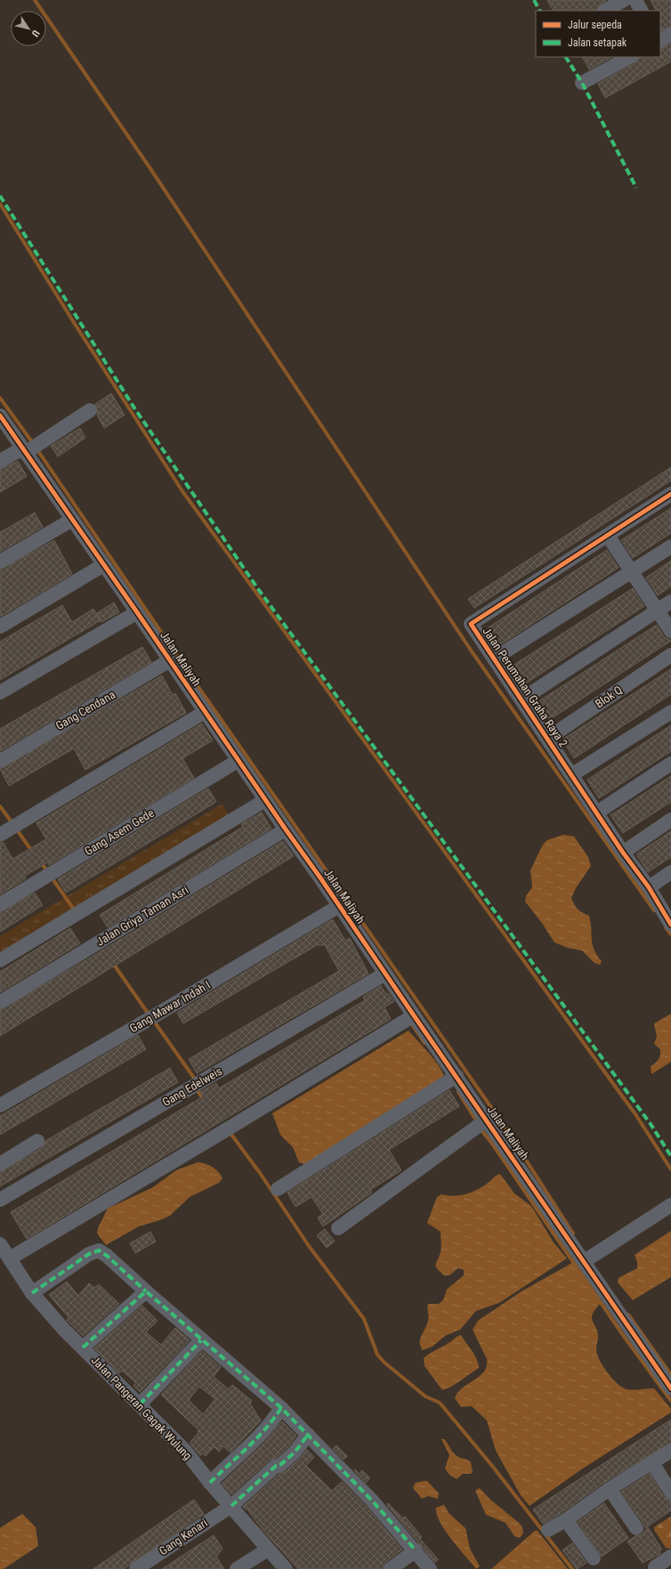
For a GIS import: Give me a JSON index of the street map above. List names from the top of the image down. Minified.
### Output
{"streets":{"street":["Jalan Maliyah","Jalan Perumahan Graha Raya 2","Blok Q","Gang Cendana","Gang Asem Gede","Jalan Griya Taman Asri","Gang Mawar Indah I","Gang Edelweis","Jalan Pangeran Gagak Wulung","Gang Kenari"]},"crossings":[["Jalan Maliyah","Gang Cendana"],["Jalan Maliyah","Gang Asem Gede"],["Jalan Maliyah","Jalan Griya Taman Asri"],["Jalan Maliyah","Gang Mawar Indah I"],["Jalan Maliyah","Gang Edelweis"],["Jalan Perumahan Graha Raya 2","Blok Q"],["Jalan Pangeran Gagak Wulung","Gang Kenari"]],"legend":["Jalur sepeda","Jalan setapak"],"north":"bottom right"}
